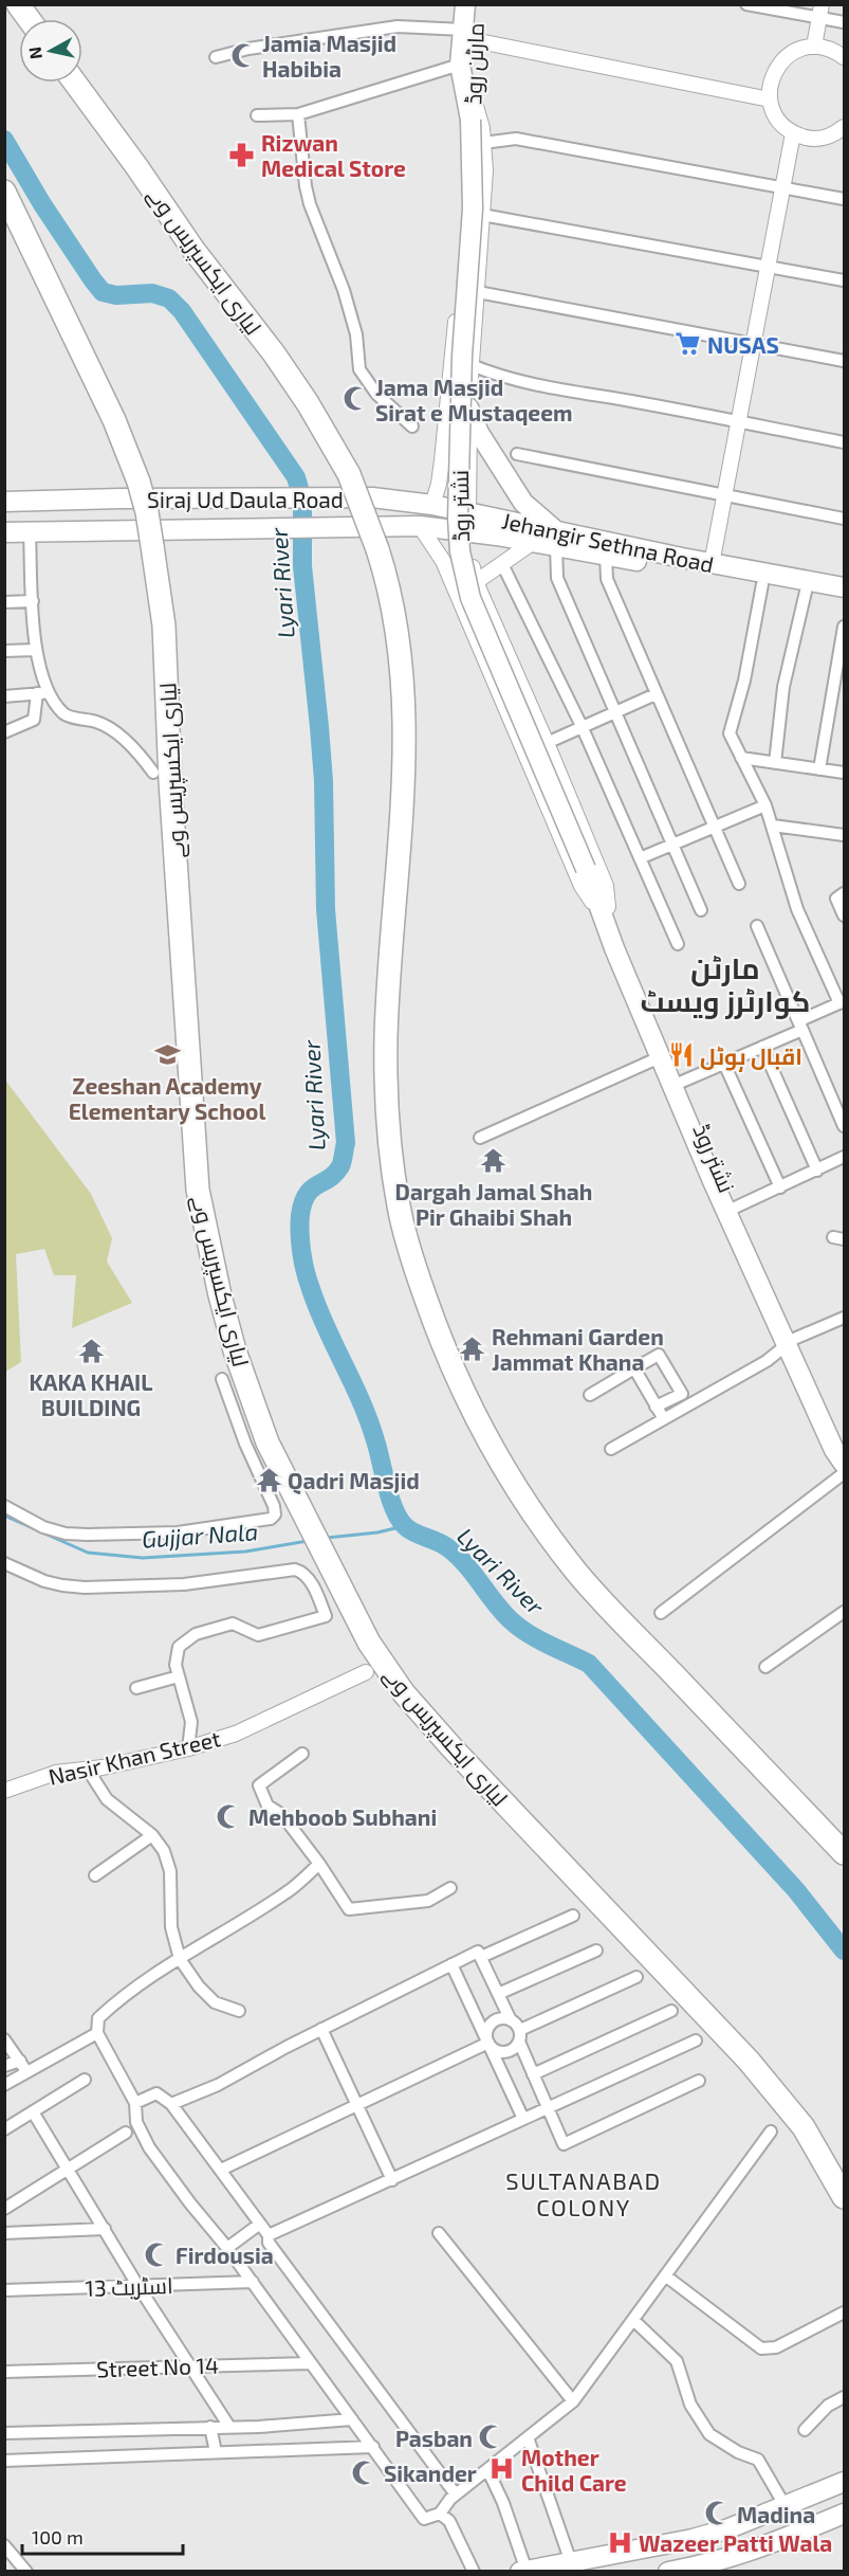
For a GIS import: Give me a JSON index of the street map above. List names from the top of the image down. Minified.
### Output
{"streets":{"highway":["لیاری ایکسپریس وے"],"main road":["مارٹن روڈ","Siraj Ud Daula Road","نشتر روڈ","Jehangir Sethna Road"],"street":["Nasir Khan Street","اسٹریٹ 13","Street No 14"]},"crossings":[["مارٹن روڈ","نشتر روڈ"],["Siraj Ud Daula Road","Jehangir Sethna Road"],["نشتر روڈ","Jehangir Sethna Road"]],"districts":["مارٹن کوارٹرز ویسٹ","SULTANABAD COLONY"],"water":["Lyari River","Gujjar Nala"],"places":{"mosque":["Jamia Masjid Habibia","Jama Masjid Sirat e Mustaqeem","Mehboob Subhani","Firdousia","Pasban","Sikander","Madina"],"pharmacy":["Rizwan Medical Store"],"supermarket":["NUSAS"],"school or university":["Zeeshan Academy Elementary School"],"restaurant":["اقبال ہوٹل"],"temple":["Dargah Jamal Shah Pir Ghaibi Shah","Rehmani Garden Jammat Khana","KAKA KHAIL BUILDING","Qadri Masjid"],"hospital":["Mother Child Care","Wazeer Patti Wala"]},"scale_bar":"100 m","north":"left"}
